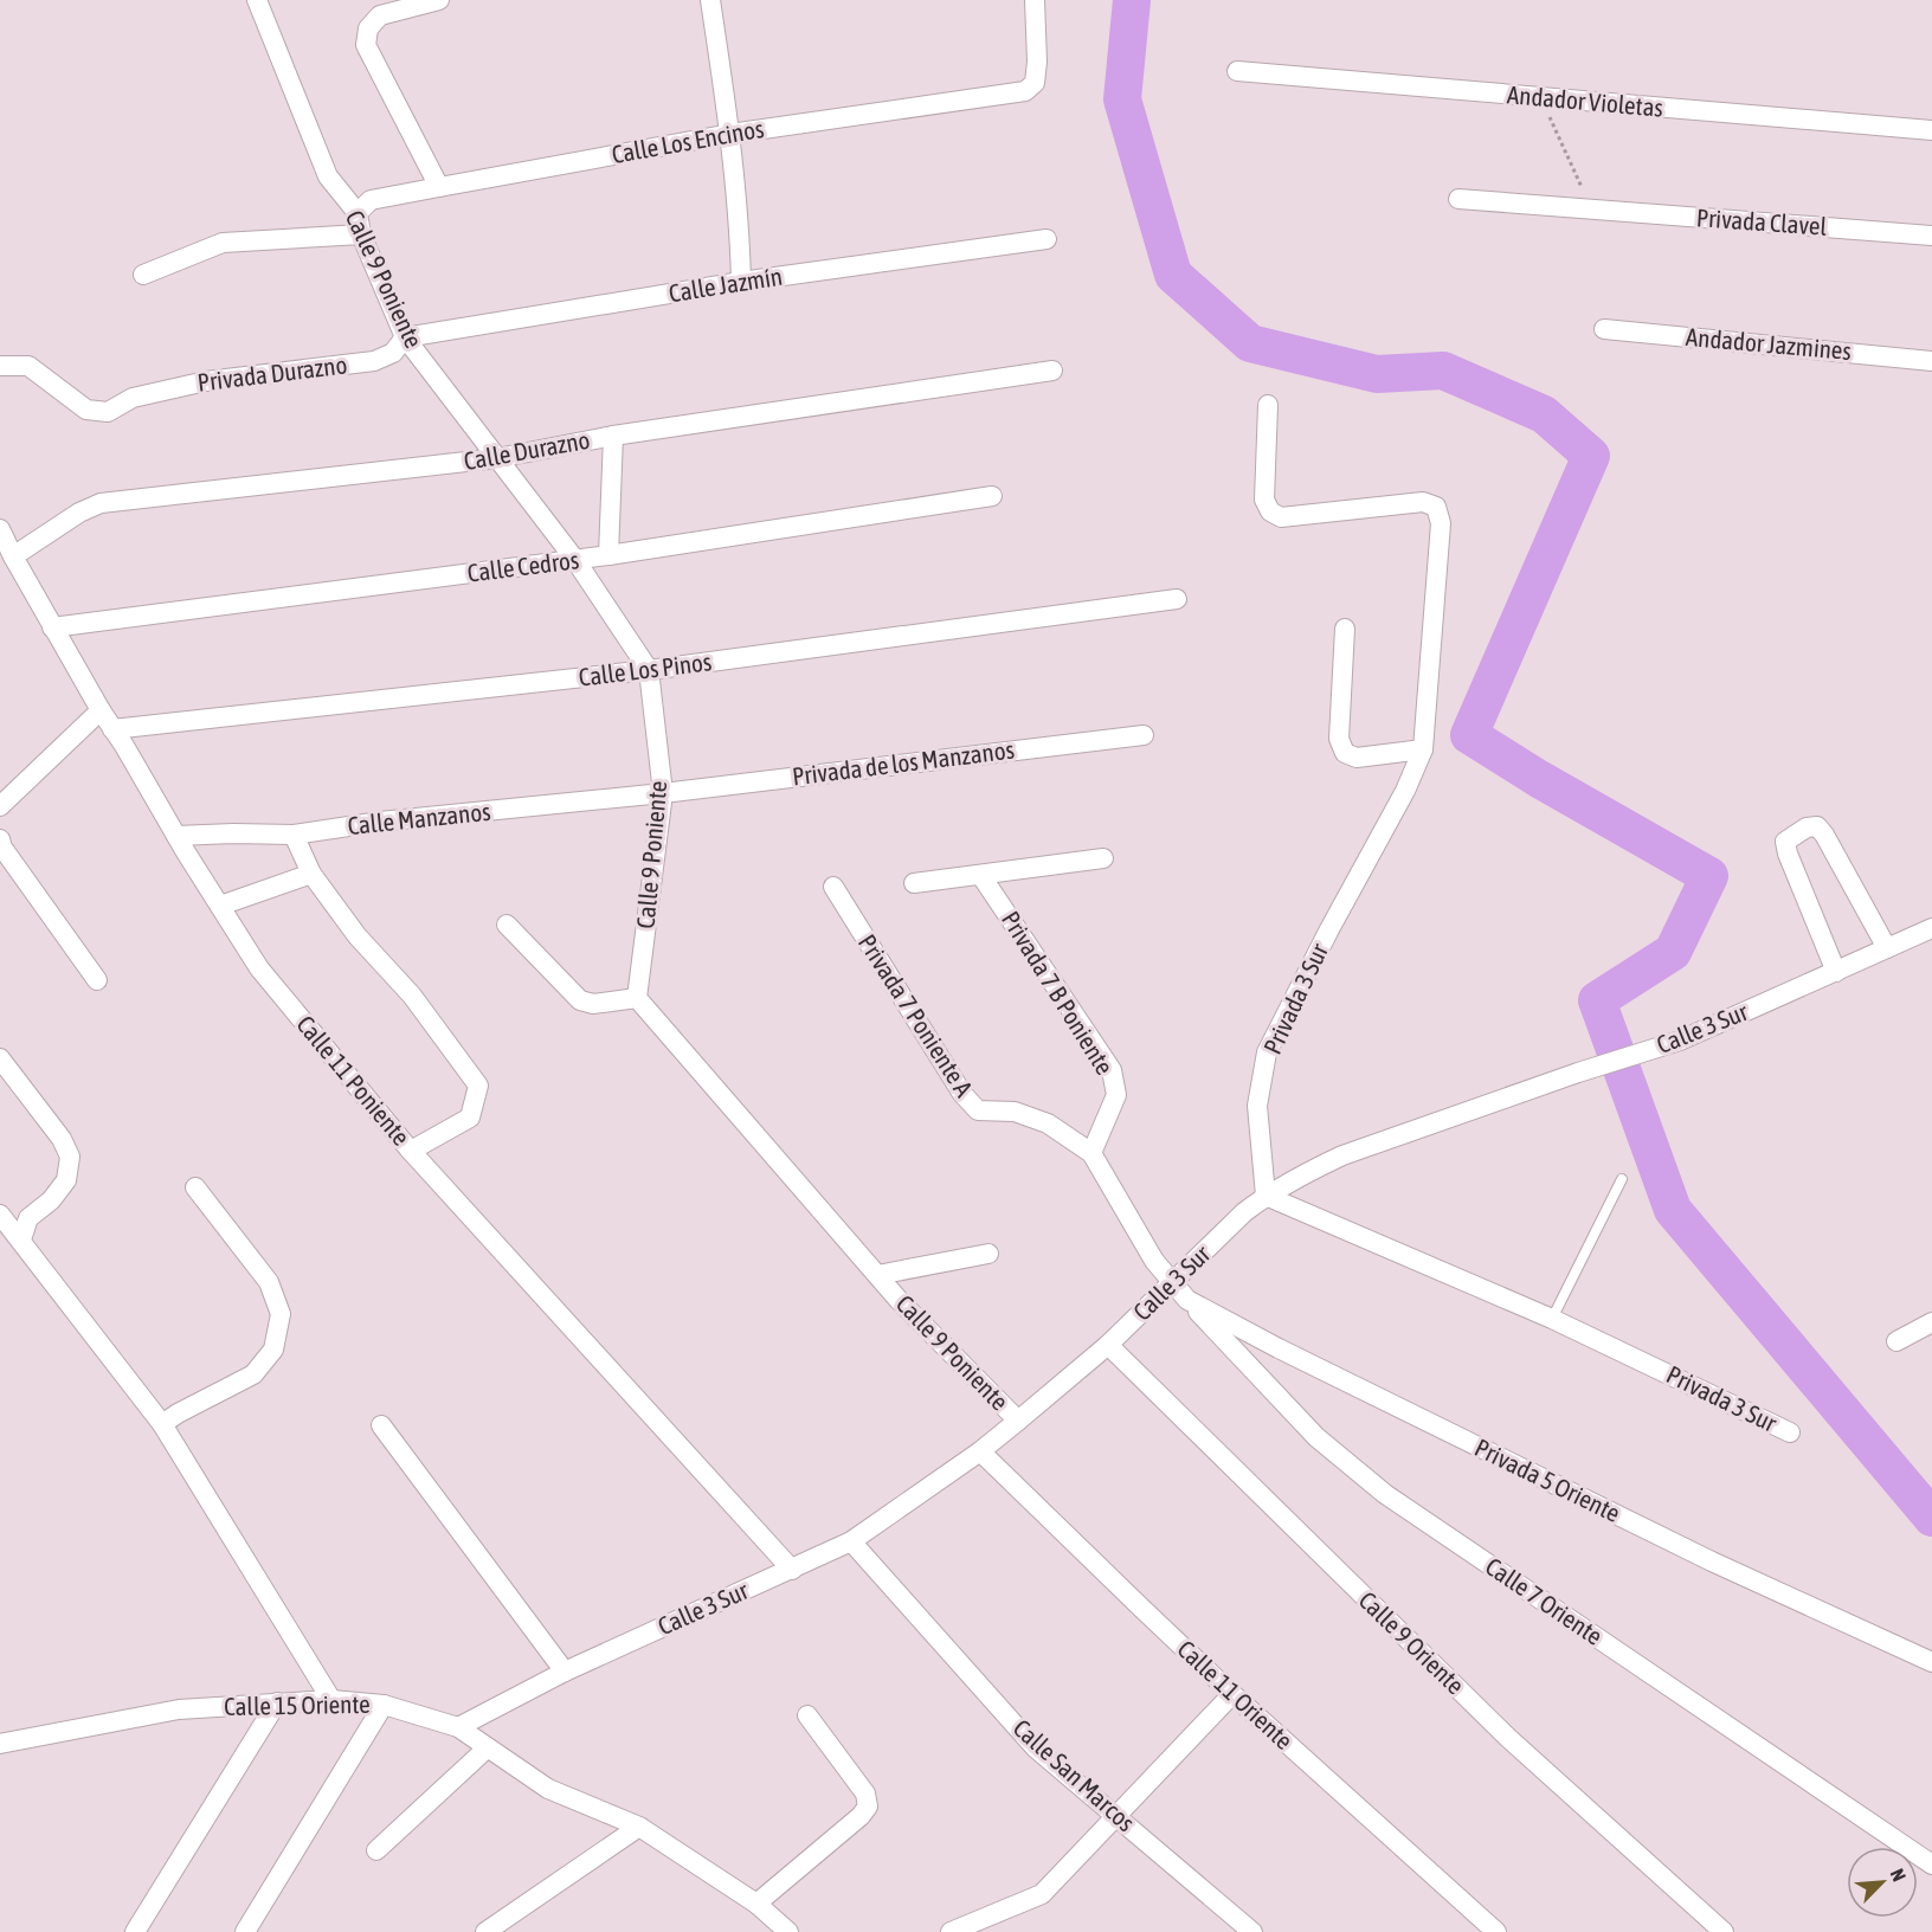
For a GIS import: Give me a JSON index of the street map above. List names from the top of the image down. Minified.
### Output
{"streets":{"street":["Andador Violetas","Calle Los Encinos","Privada Clavel","Calle 9 Poniente","Calle Jazmín","Andador Jazmines","Privada Durazno","Calle Durazno","Calle Cedros","Calle Los Pinos","Privada de los Manzanos","Calle Manzanos","Privada 7 B Poniente","Privada 3 Sur","Privada 7 Poniente A","Calle 3 Sur","Calle 11 Poniente","Privada 5 Oriente","Calle 7 Oriente","Calle 9 Oriente","Calle 11 Oriente","Calle 15 Oriente","Calle San Marcos"]},"crossings":[["Calle Los Encinos","Calle 9 Poniente"],["Calle 9 Poniente","Calle Jazmín"],["Calle 9 Poniente","Privada Durazno"],["Calle 9 Poniente","Calle Durazno"],["Calle 9 Poniente","Calle Cedros"],["Calle 9 Poniente","Calle Los Pinos"],["Calle 9 Poniente","Privada de los Manzanos"],["Calle 9 Poniente","Calle Manzanos"],["Calle 9 Poniente","Calle 3 Sur"],["Calle Jazmín","Privada Durazno"],["Calle Durazno","Calle 11 Poniente"],["Calle Cedros","Calle 11 Poniente"],["Calle Los Pinos","Calle 11 Poniente"],["Privada de los Manzanos","Calle Manzanos"],["Calle Manzanos","Calle 11 Poniente"],["Privada 7 B Poniente","Privada 7 Poniente A"],["Privada 7 B Poniente","Privada 5 Oriente"],["Privada 3 Sur","Calle 3 Sur"],["Privada 7 Poniente A","Privada 5 Oriente"],["Calle 3 Sur","Calle 11 Poniente"],["Calle 3 Sur","Privada 5 Oriente"],["Calle 3 Sur","Calle 9 Oriente"],["Calle 3 Sur","Calle 11 Oriente"],["Calle 3 Sur","Calle 15 Oriente"],["Calle 3 Sur","Calle San Marcos"],["Privada 5 Oriente","Calle 7 Oriente"]],"north":"top right"}
